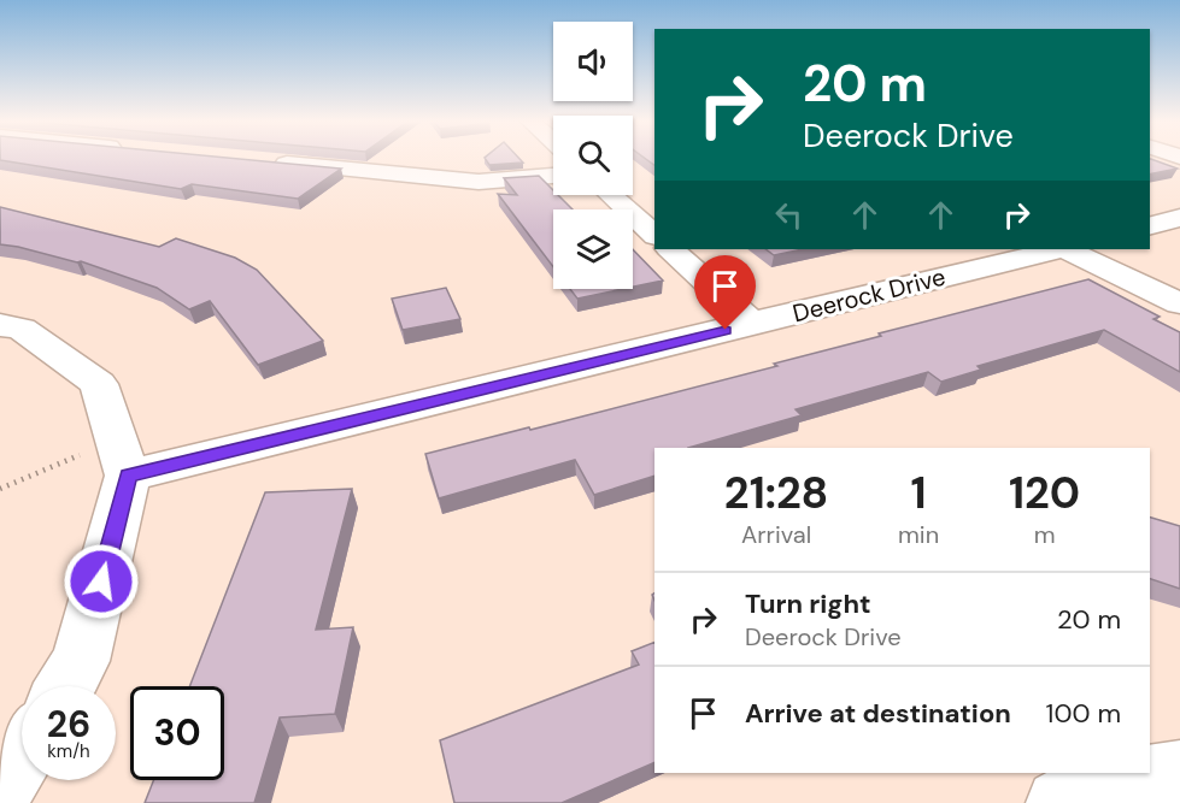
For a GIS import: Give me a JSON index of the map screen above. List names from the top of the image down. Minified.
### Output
{"streets":{"street":["Deerock Drive"]},"page":{"turn":["20 m","Deerock Drive"],"eta":["21:28","Arrival","1","min","120","m"],"list":[{"name":"Turn right","note":"Deerock Drive","value":"20 m"},{"name":"Arrive at destination","value":"100 m"}],"speed":"26 km/h","limit":"30"}}
